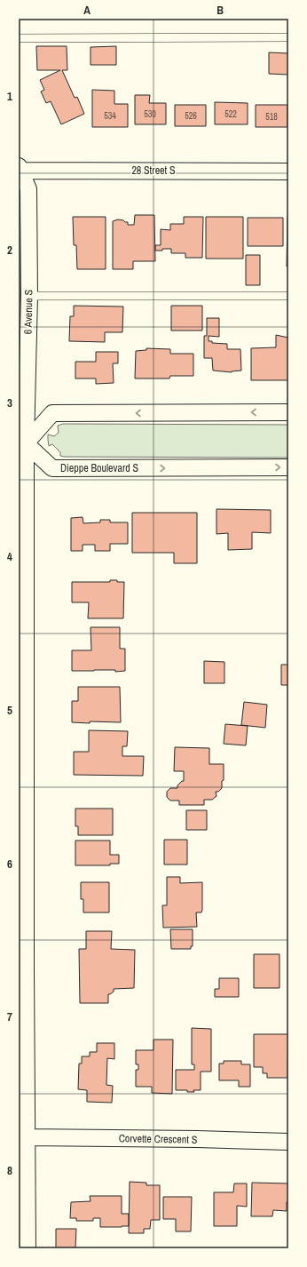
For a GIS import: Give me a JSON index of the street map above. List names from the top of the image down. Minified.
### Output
{"streets":{"street":["28 Street S","6 Avenue S","Dieppe Boulevard S","Corvette Crescent S"]},"crossings":[["28 Street S","6 Avenue S"],["6 Avenue S","Dieppe Boulevard S"],["6 Avenue S","Corvette Crescent S"]],"house_numbers":["530","522","534","526","518"],"grid":{"columns":["A","B"],"rows":["1","2","3","4","5","6","7","8"]}}
